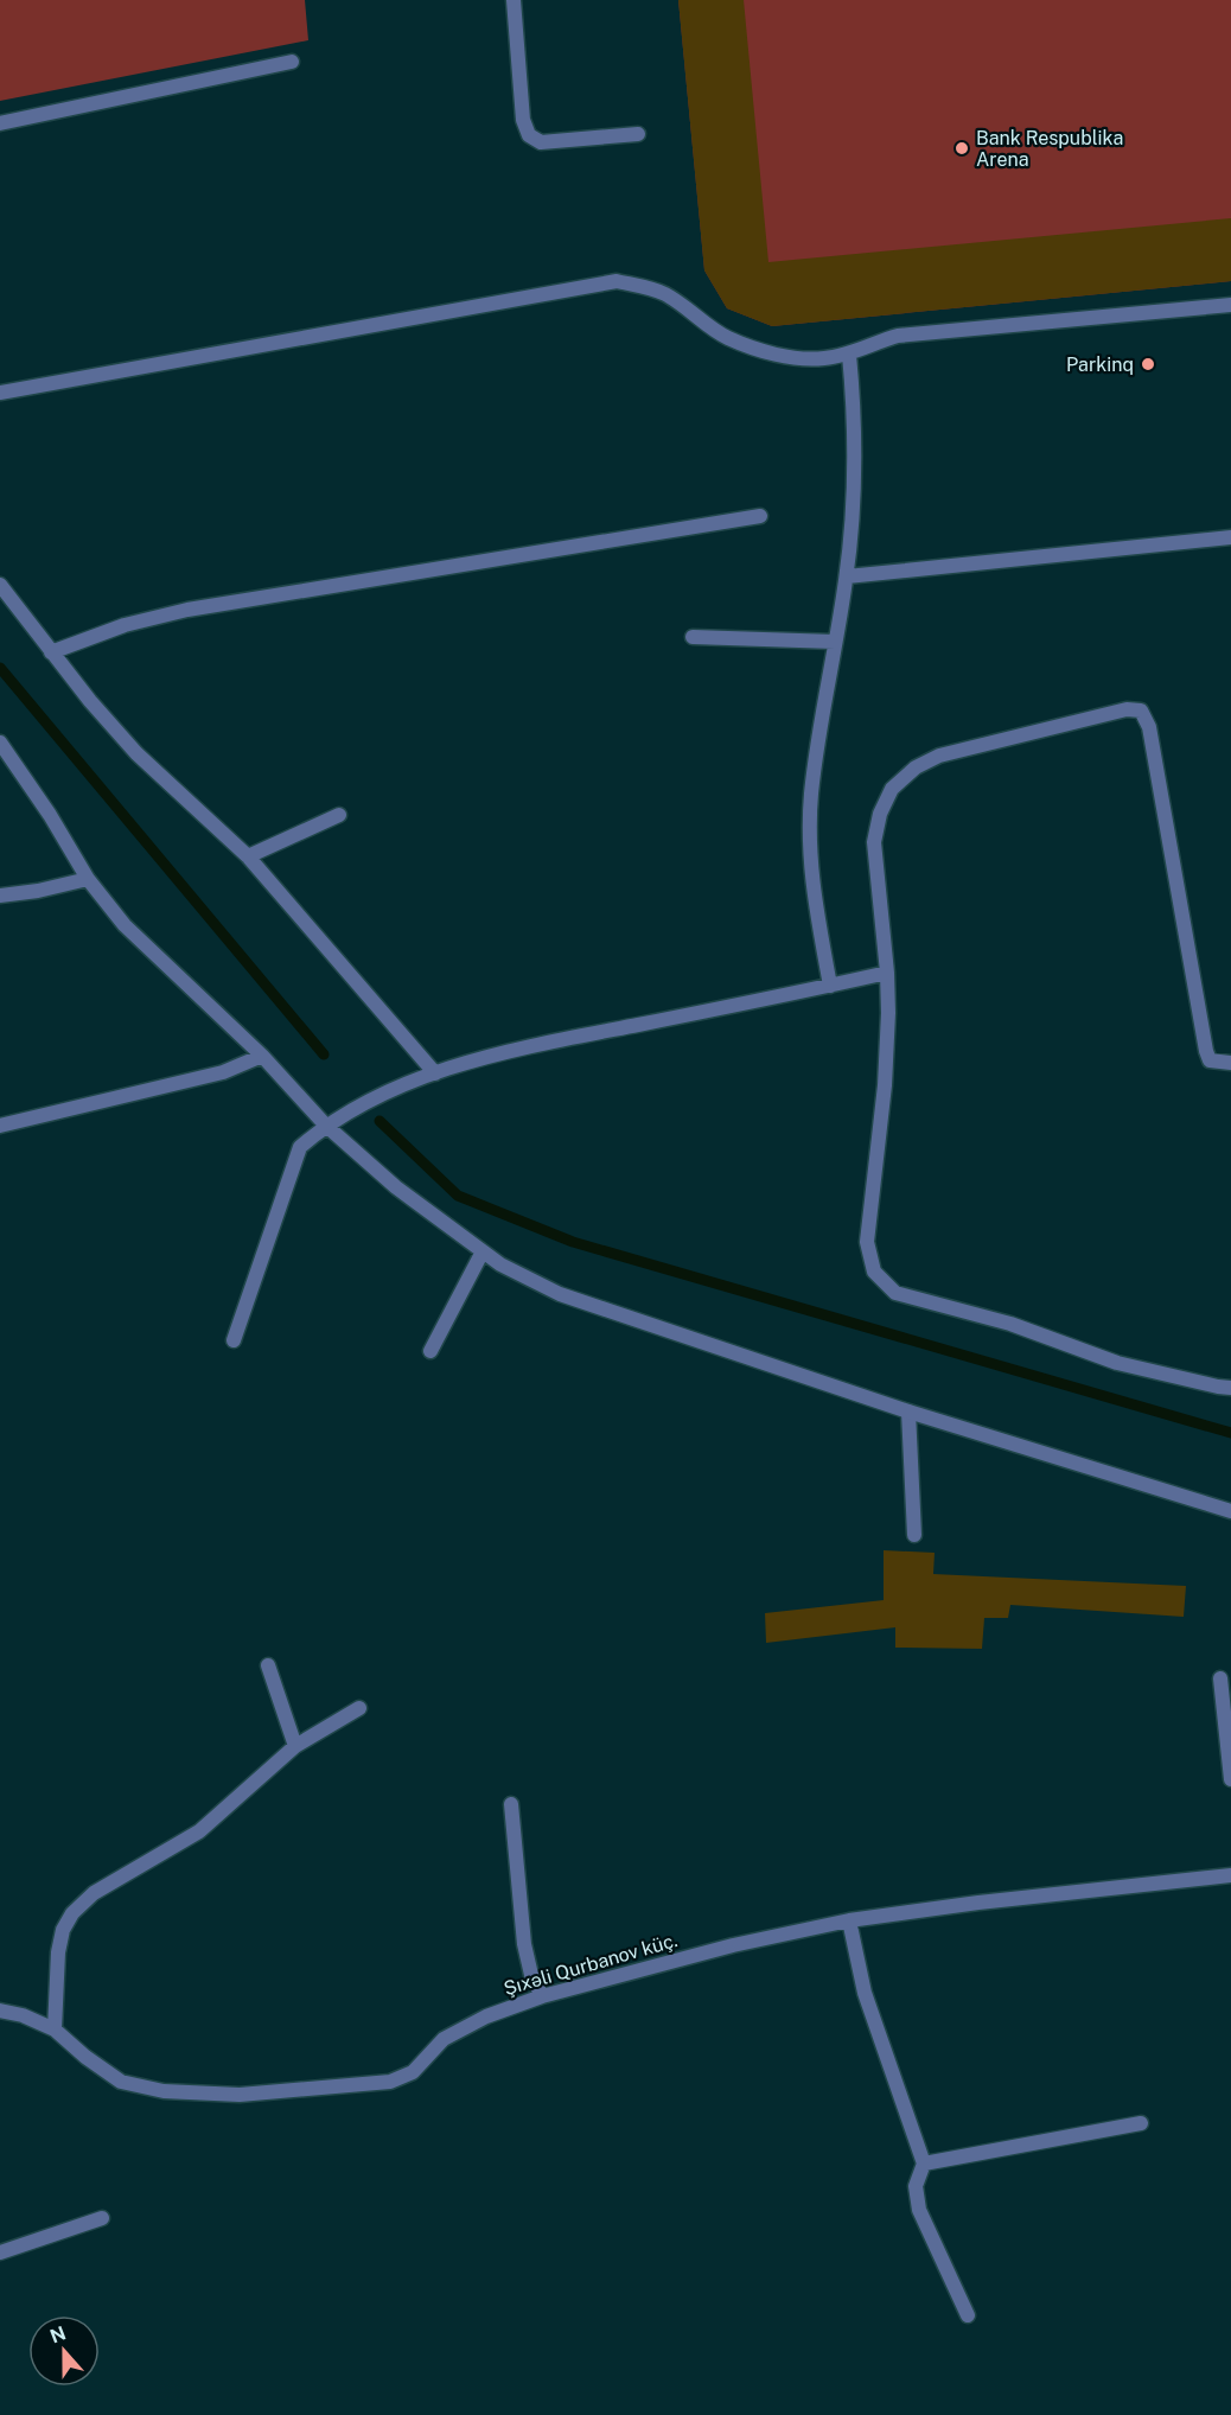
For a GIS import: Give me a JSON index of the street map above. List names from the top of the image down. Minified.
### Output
{"streets":{"street":["Şıxəli Qurbanov küç."]},"places":["Bank Respublika Arena","Parkinq"],"north":"top"}
